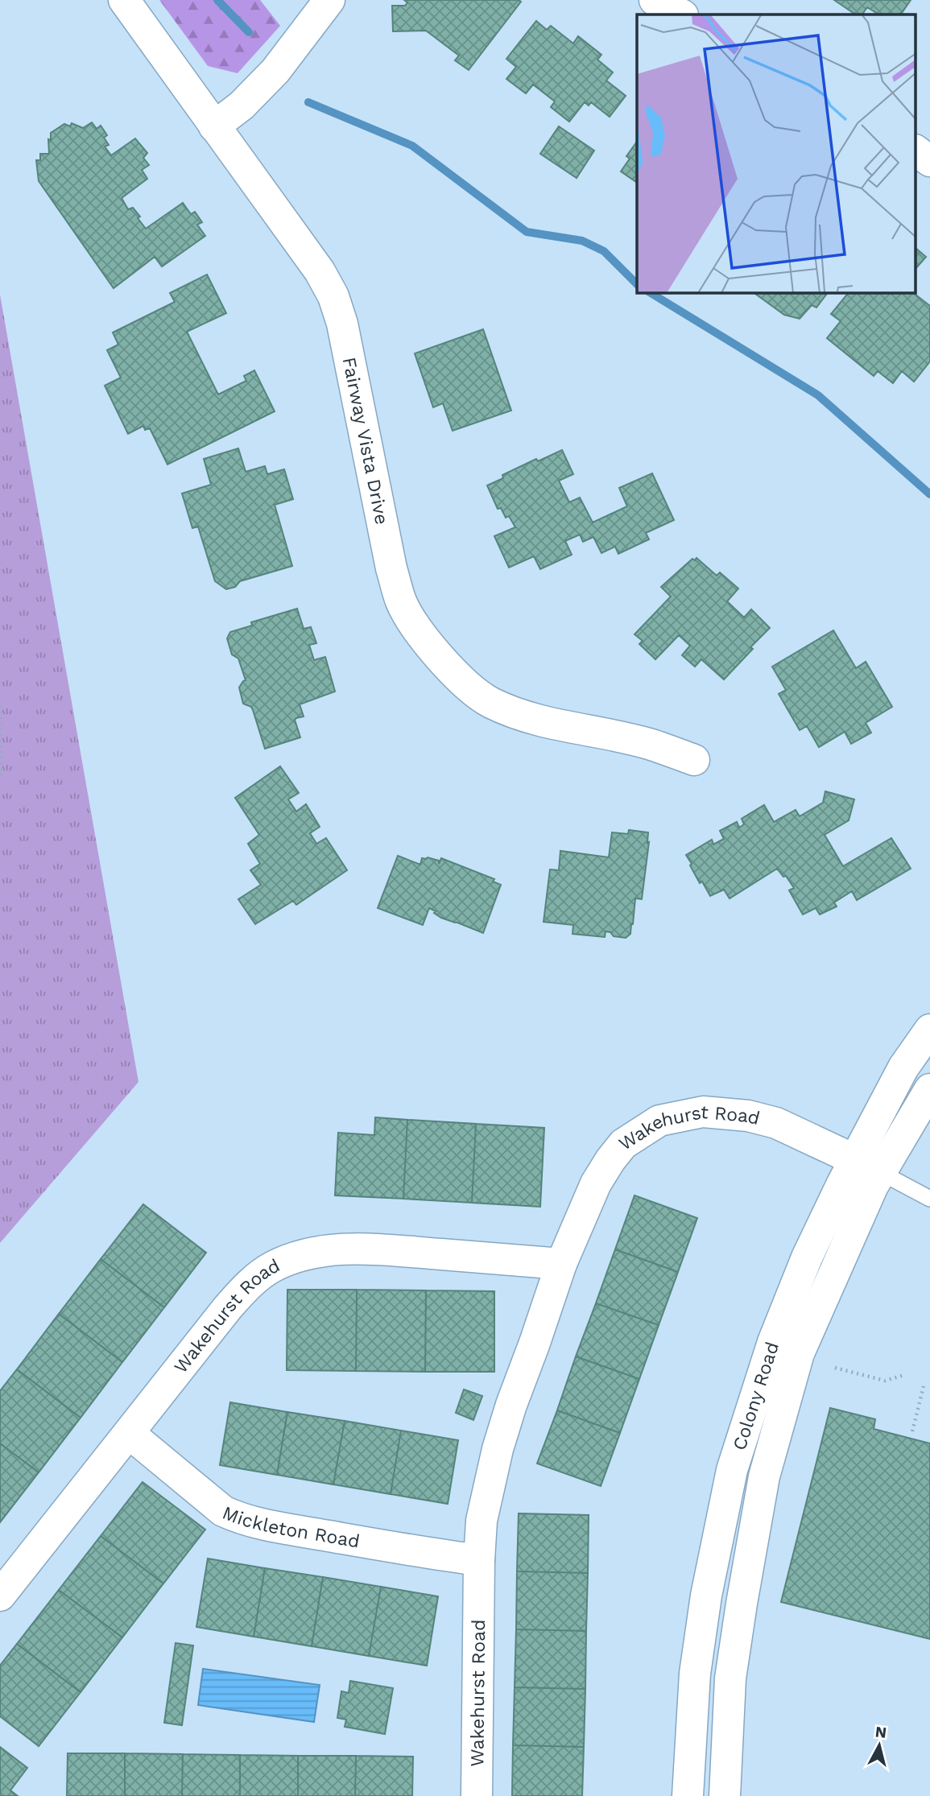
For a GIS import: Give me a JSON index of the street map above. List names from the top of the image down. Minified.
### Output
{"streets":{"street":["Fairway Vista Drive","Wakehurst Road","Colony Road","Mickleton Road"]},"crossings":[["Wakehurst Road","Colony Road"],["Wakehurst Road","Mickleton Road"]],"north":"top"}
